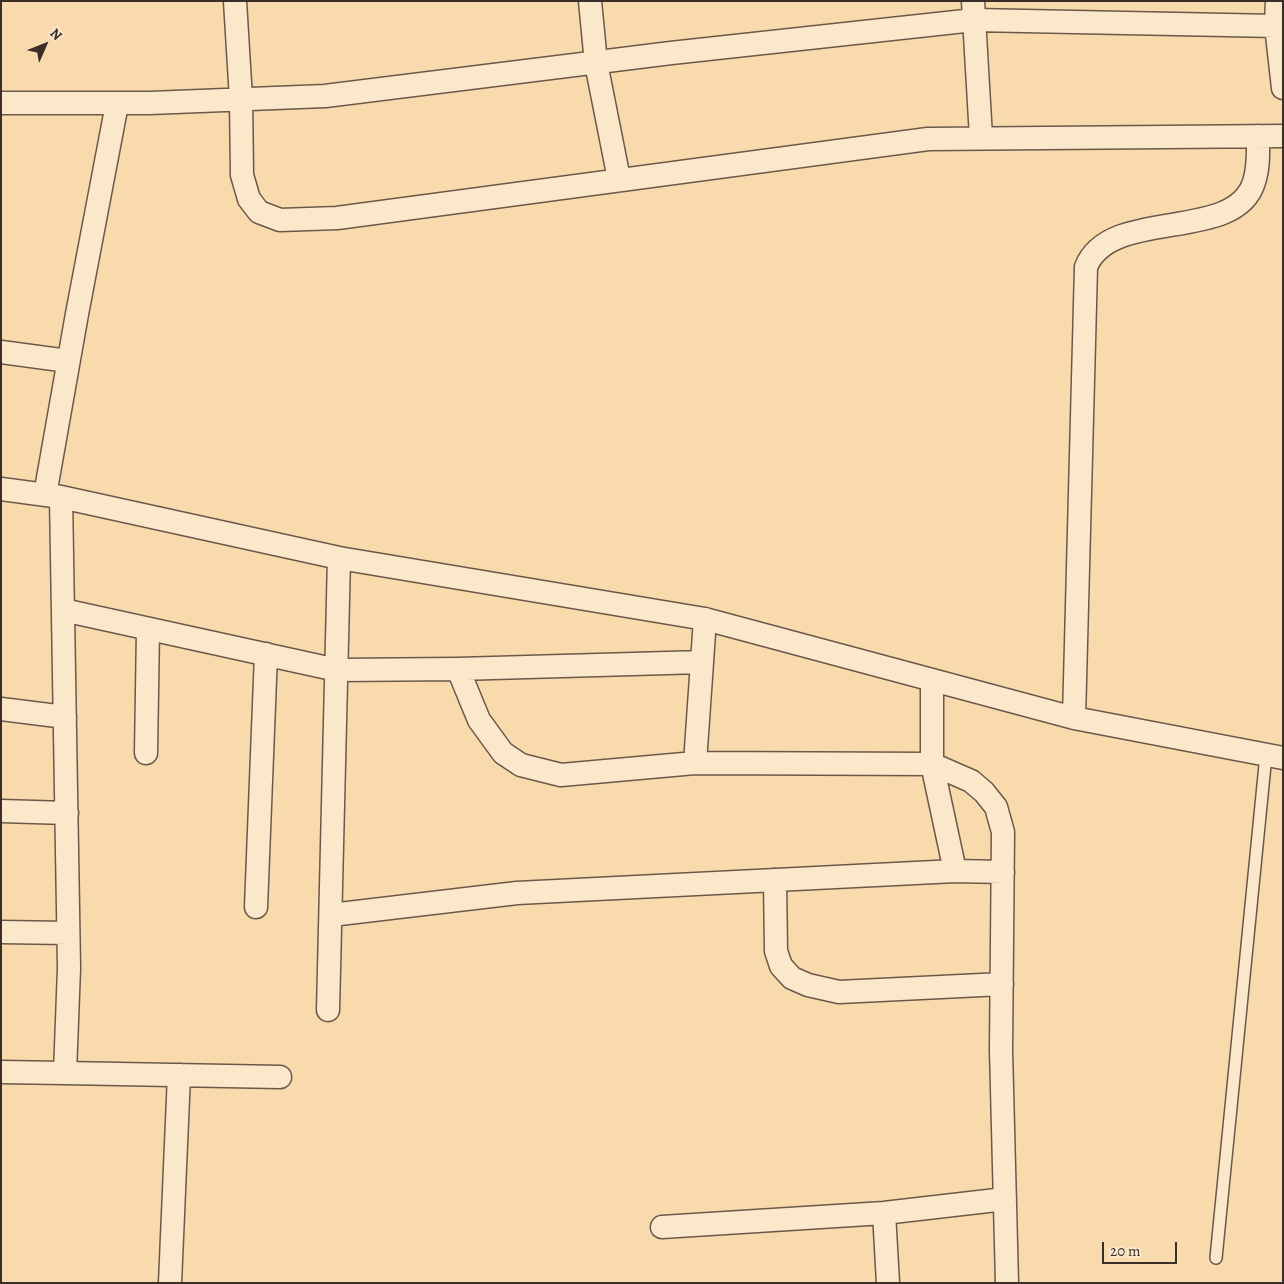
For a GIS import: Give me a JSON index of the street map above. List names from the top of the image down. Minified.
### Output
{"scale_bar":"20 m","north":"top right"}
